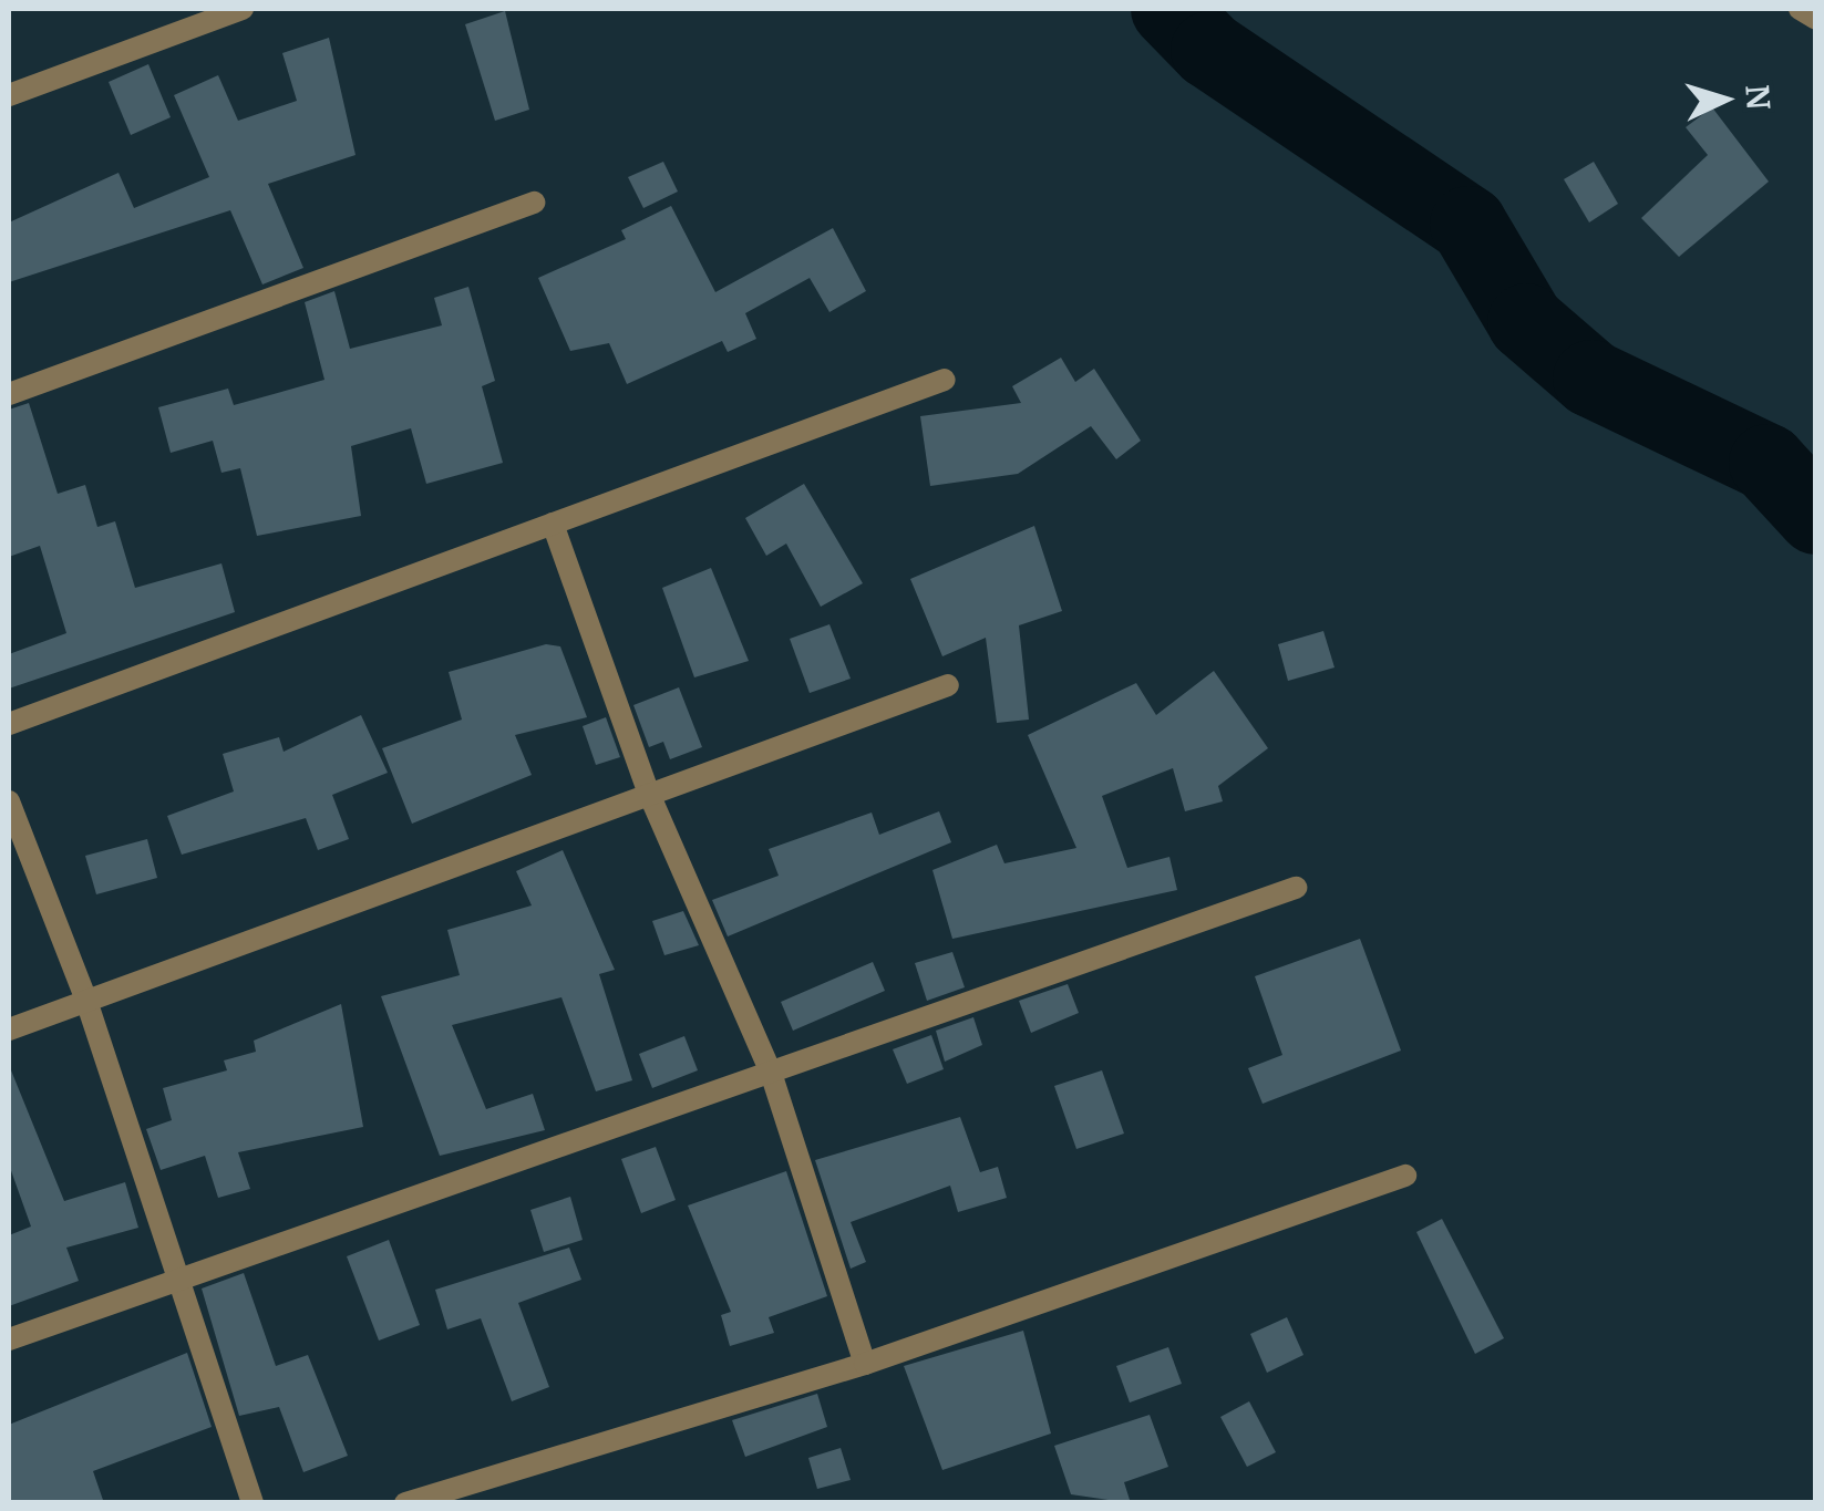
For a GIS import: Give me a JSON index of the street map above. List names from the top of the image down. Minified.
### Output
{"north":"right"}
